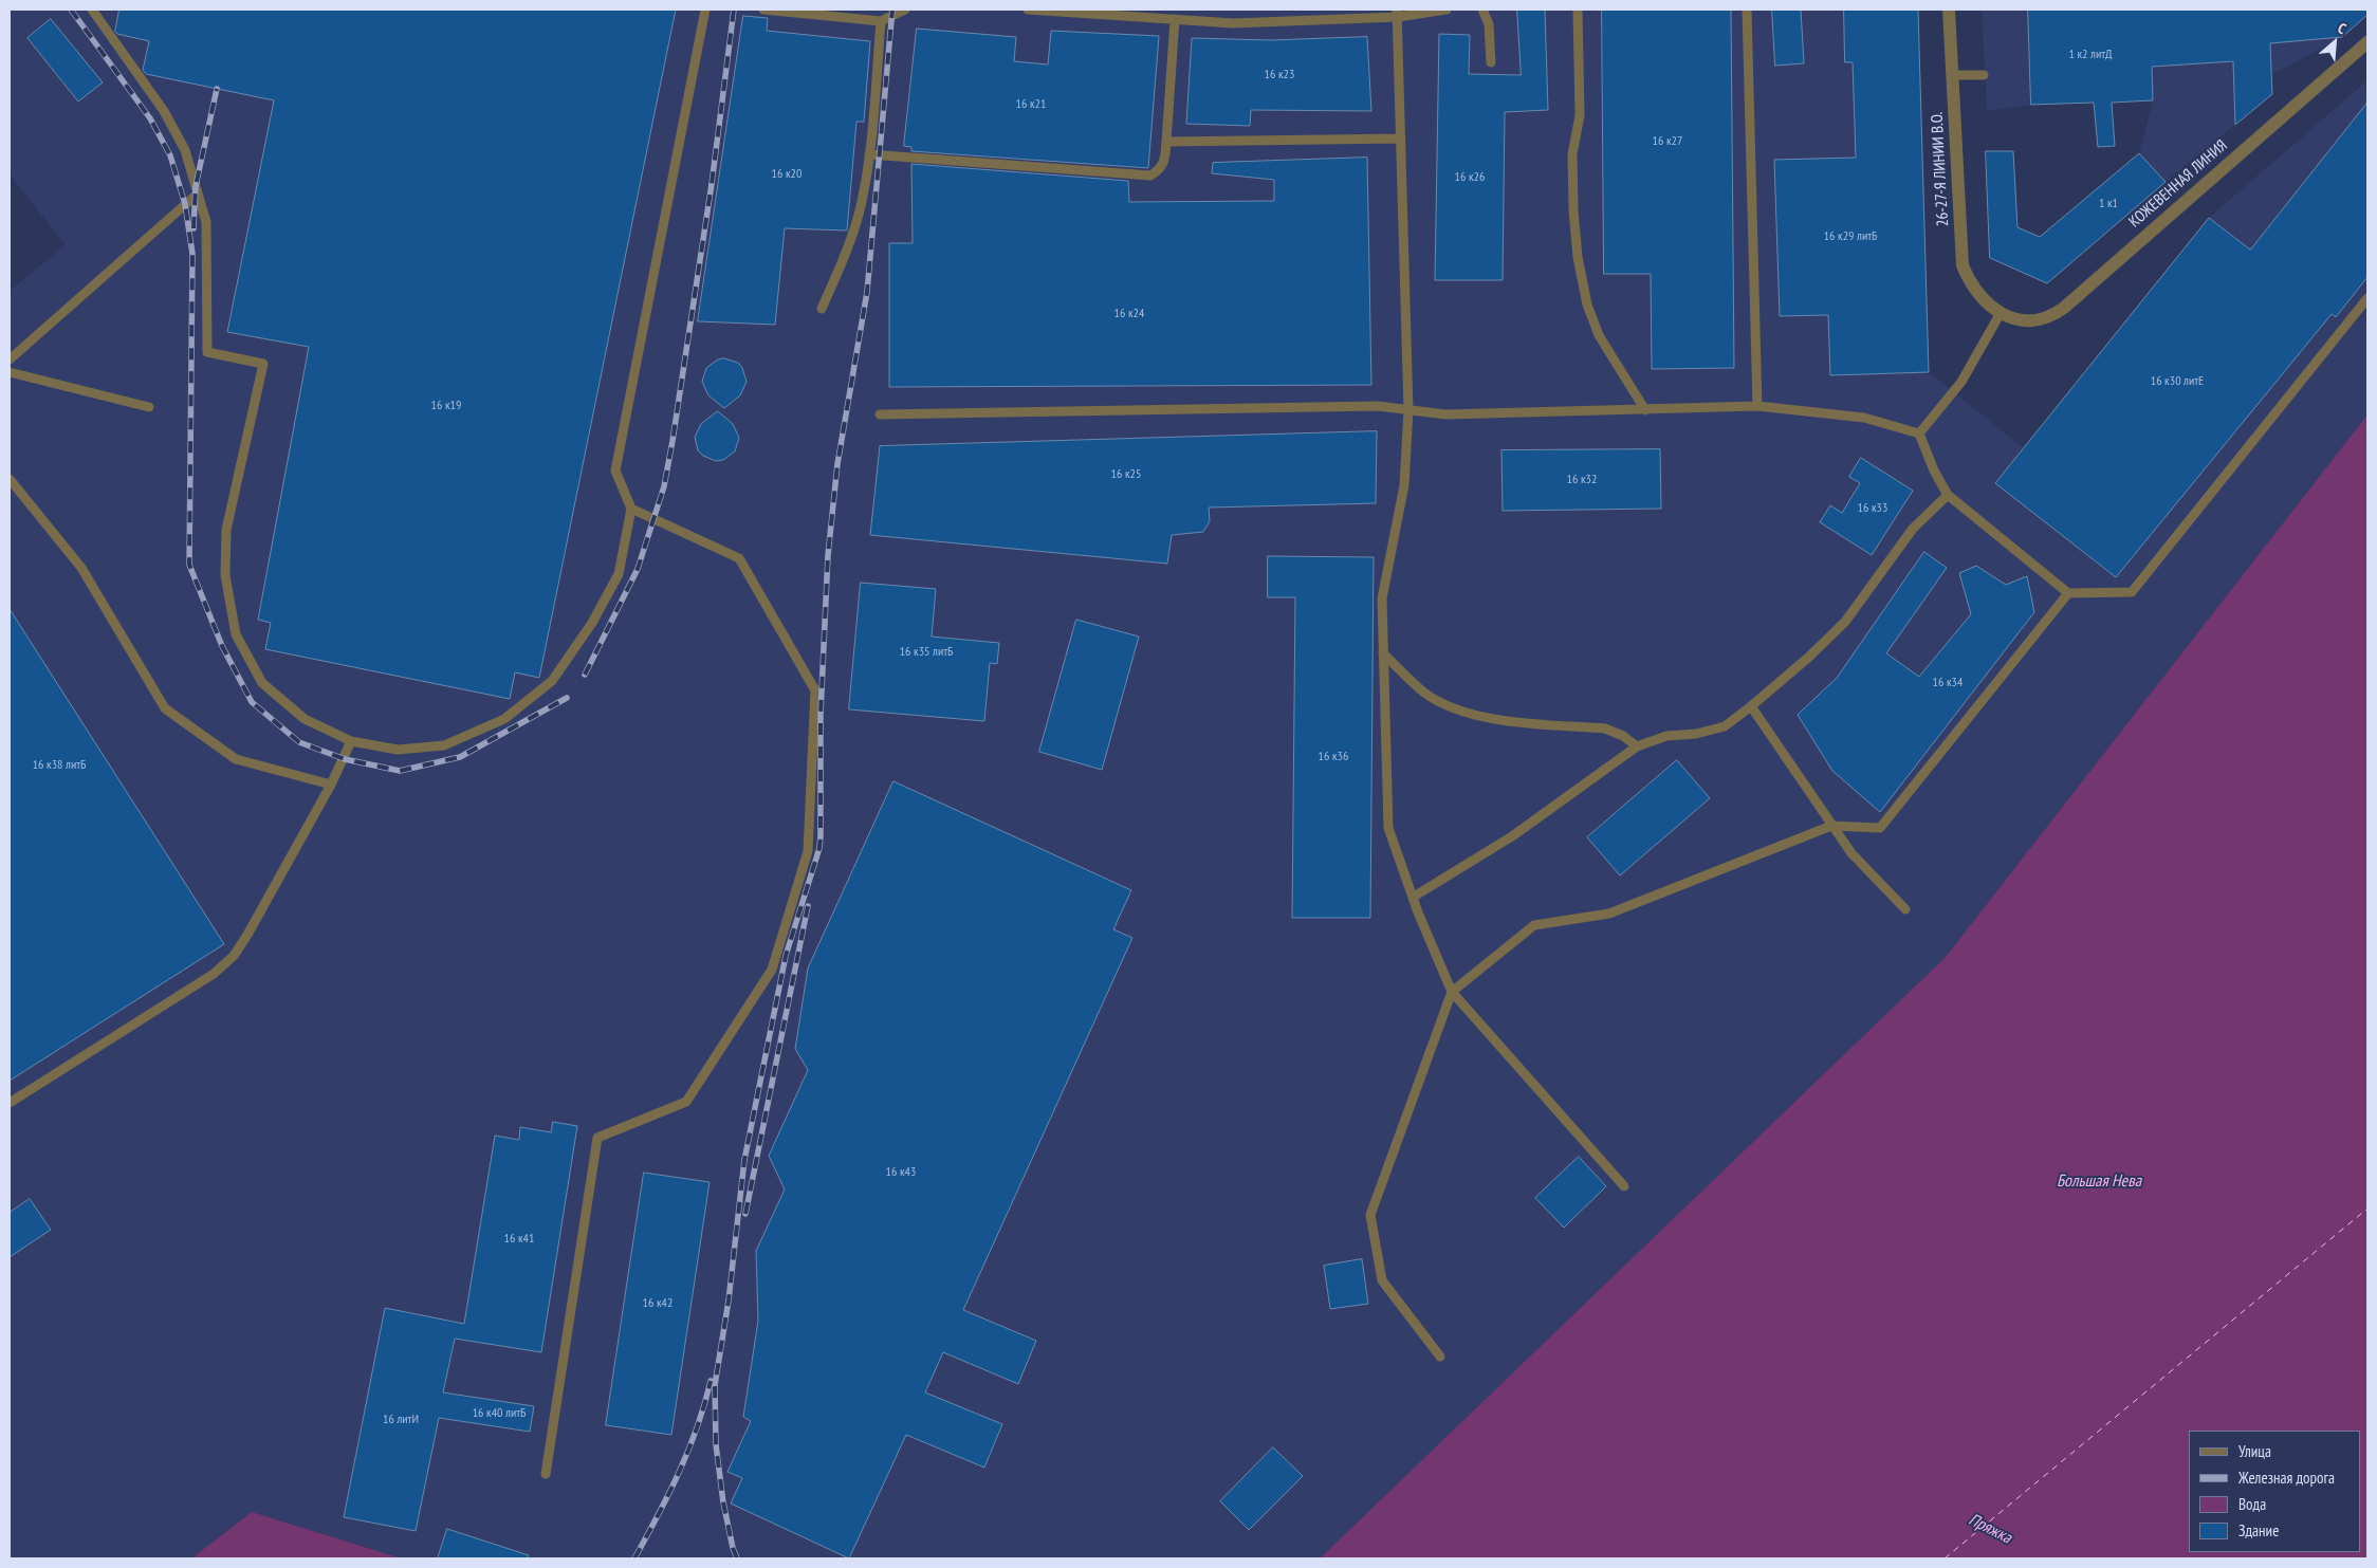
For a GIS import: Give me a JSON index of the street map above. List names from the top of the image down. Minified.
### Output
{"streets":{"street":["26-27-Я ЛИНИИ В.О.","КОЖЕВЕННАЯ ЛИНИЯ"]},"crossings":[["26-27-Я ЛИНИИ В.О.","КОЖЕВЕННАЯ ЛИНИЯ"]],"water":["Большая Нева","Пряжка"],"house_numbers":["1 к2 литД","16 к23","16 к21","16 к27","16 к20","16 к26","1 к1","16 к29 литБ","16 к24","16 к30 литЕ","16 к19","16 к25","16 к32","16 к33","16 к35 литБ","16 к34","16 к36","16 к38 литБ","16 к43","16 к41","16 к42","16 к40 литБ","16 литИ"],"legend":["Улица","Железная дорога","Вода","Здание"],"north":"top right"}
